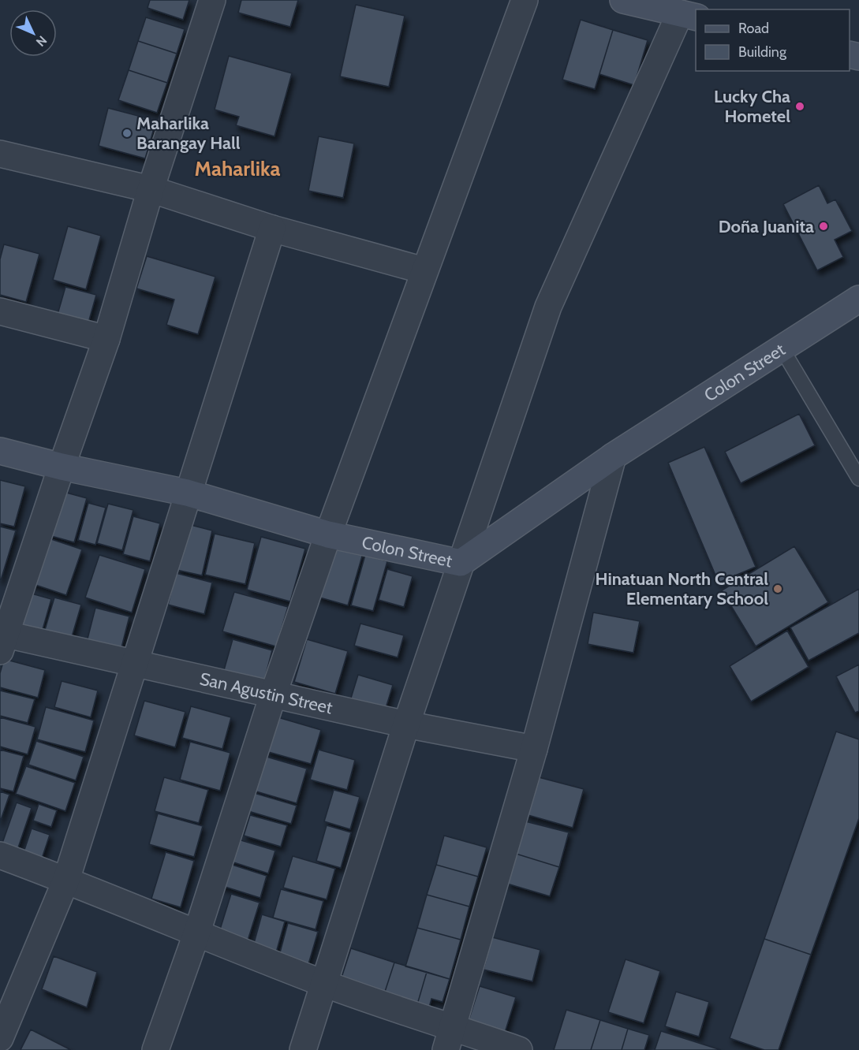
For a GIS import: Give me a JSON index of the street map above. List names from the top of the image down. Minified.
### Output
{"streets":{"main road":["Colon Street"],"street":["San Agustin Street"]},"districts":["Maharlika"],"places":["Lucky Cha Hometel","Maharlika Barangay Hall","Doña Juanita","Hinatuan North Central Elementary School"],"legend":["Road","Building"],"north":"bottom right"}
